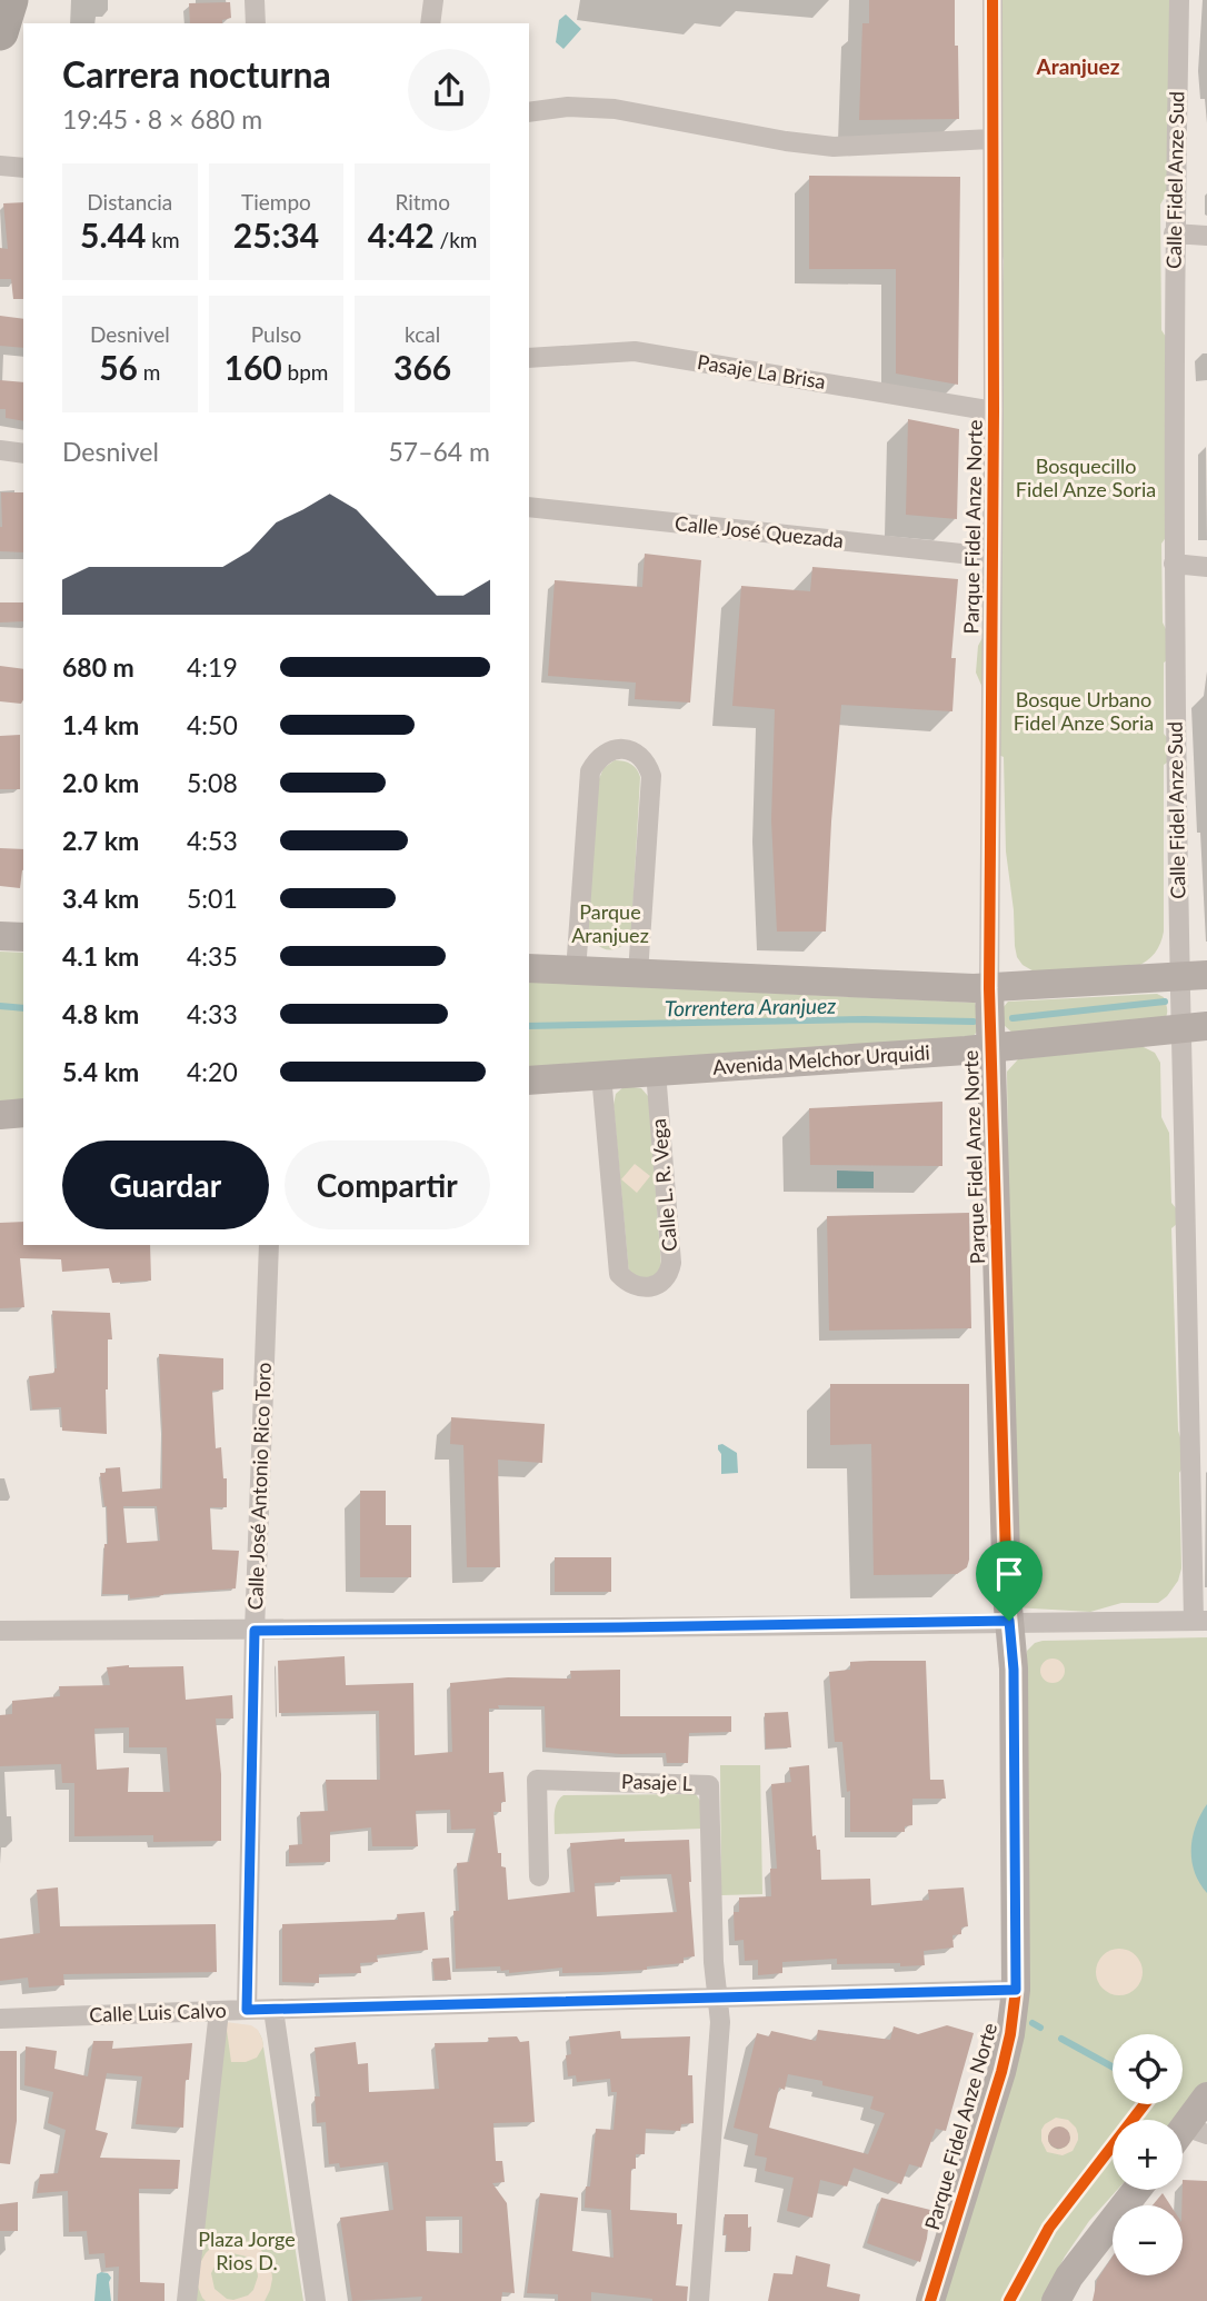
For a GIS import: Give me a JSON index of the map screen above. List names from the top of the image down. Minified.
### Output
{"streets":{"street":["Calle Fidel Anze Sud","Pasaje La Brisa","Parque Fidel Anze Norte","Calle José Quezada","Avenida Melchor Urquidi","Calle L. R. Vega","Calle José Antonio Rico Toro","Pasaje L","Calle Luis Calvo"]},"crossings":[["Calle Fidel Anze Sud","Avenida Melchor Urquidi"],["Pasaje La Brisa","Parque Fidel Anze Norte"],["Parque Fidel Anze Norte","Calle José Quezada"],["Parque Fidel Anze Norte","Avenida Melchor Urquidi"],["Parque Fidel Anze Norte","Calle Luis Calvo"],["Avenida Melchor Urquidi","Calle L. R. Vega"],["Calle José Antonio Rico Toro","Calle Luis Calvo"],["Pasaje L","Calle Luis Calvo"]],"districts":["Aranjuez"],"water":["Torrentera Aranjuez"],"parks":["Bosquecillo Fidel Anze Soria","Bosque Urbano Fidel Anze Soria","Parque Aranjuez","Plaza Jorge Rios D."],"page":{"heading":["Carrera nocturna","19:45 · 8 × 680 m"],"stats":[["Distancia","5.44 km"],["Tiempo","25:34"],["Ritmo","4:42 /km"],["Desnivel","56 m"],["Pulso","160 bpm"],["kcal","366"]],"chart":["Desnivel","57–64 m"],"list":[{"name":"680 m","note":"4:19"},{"name":"1.4 km","note":"4:50"},{"name":"2.0 km","note":"5:08"},{"name":"2.7 km","note":"4:53"},{"name":"3.4 km","note":"5:01"},{"name":"4.1 km","note":"4:35"},{"name":"4.8 km","note":"4:33"},{"name":"5.4 km","note":"4:20"}],"buttons":["Guardar","Compartir"],"map_buttons":["+","−"]}}
